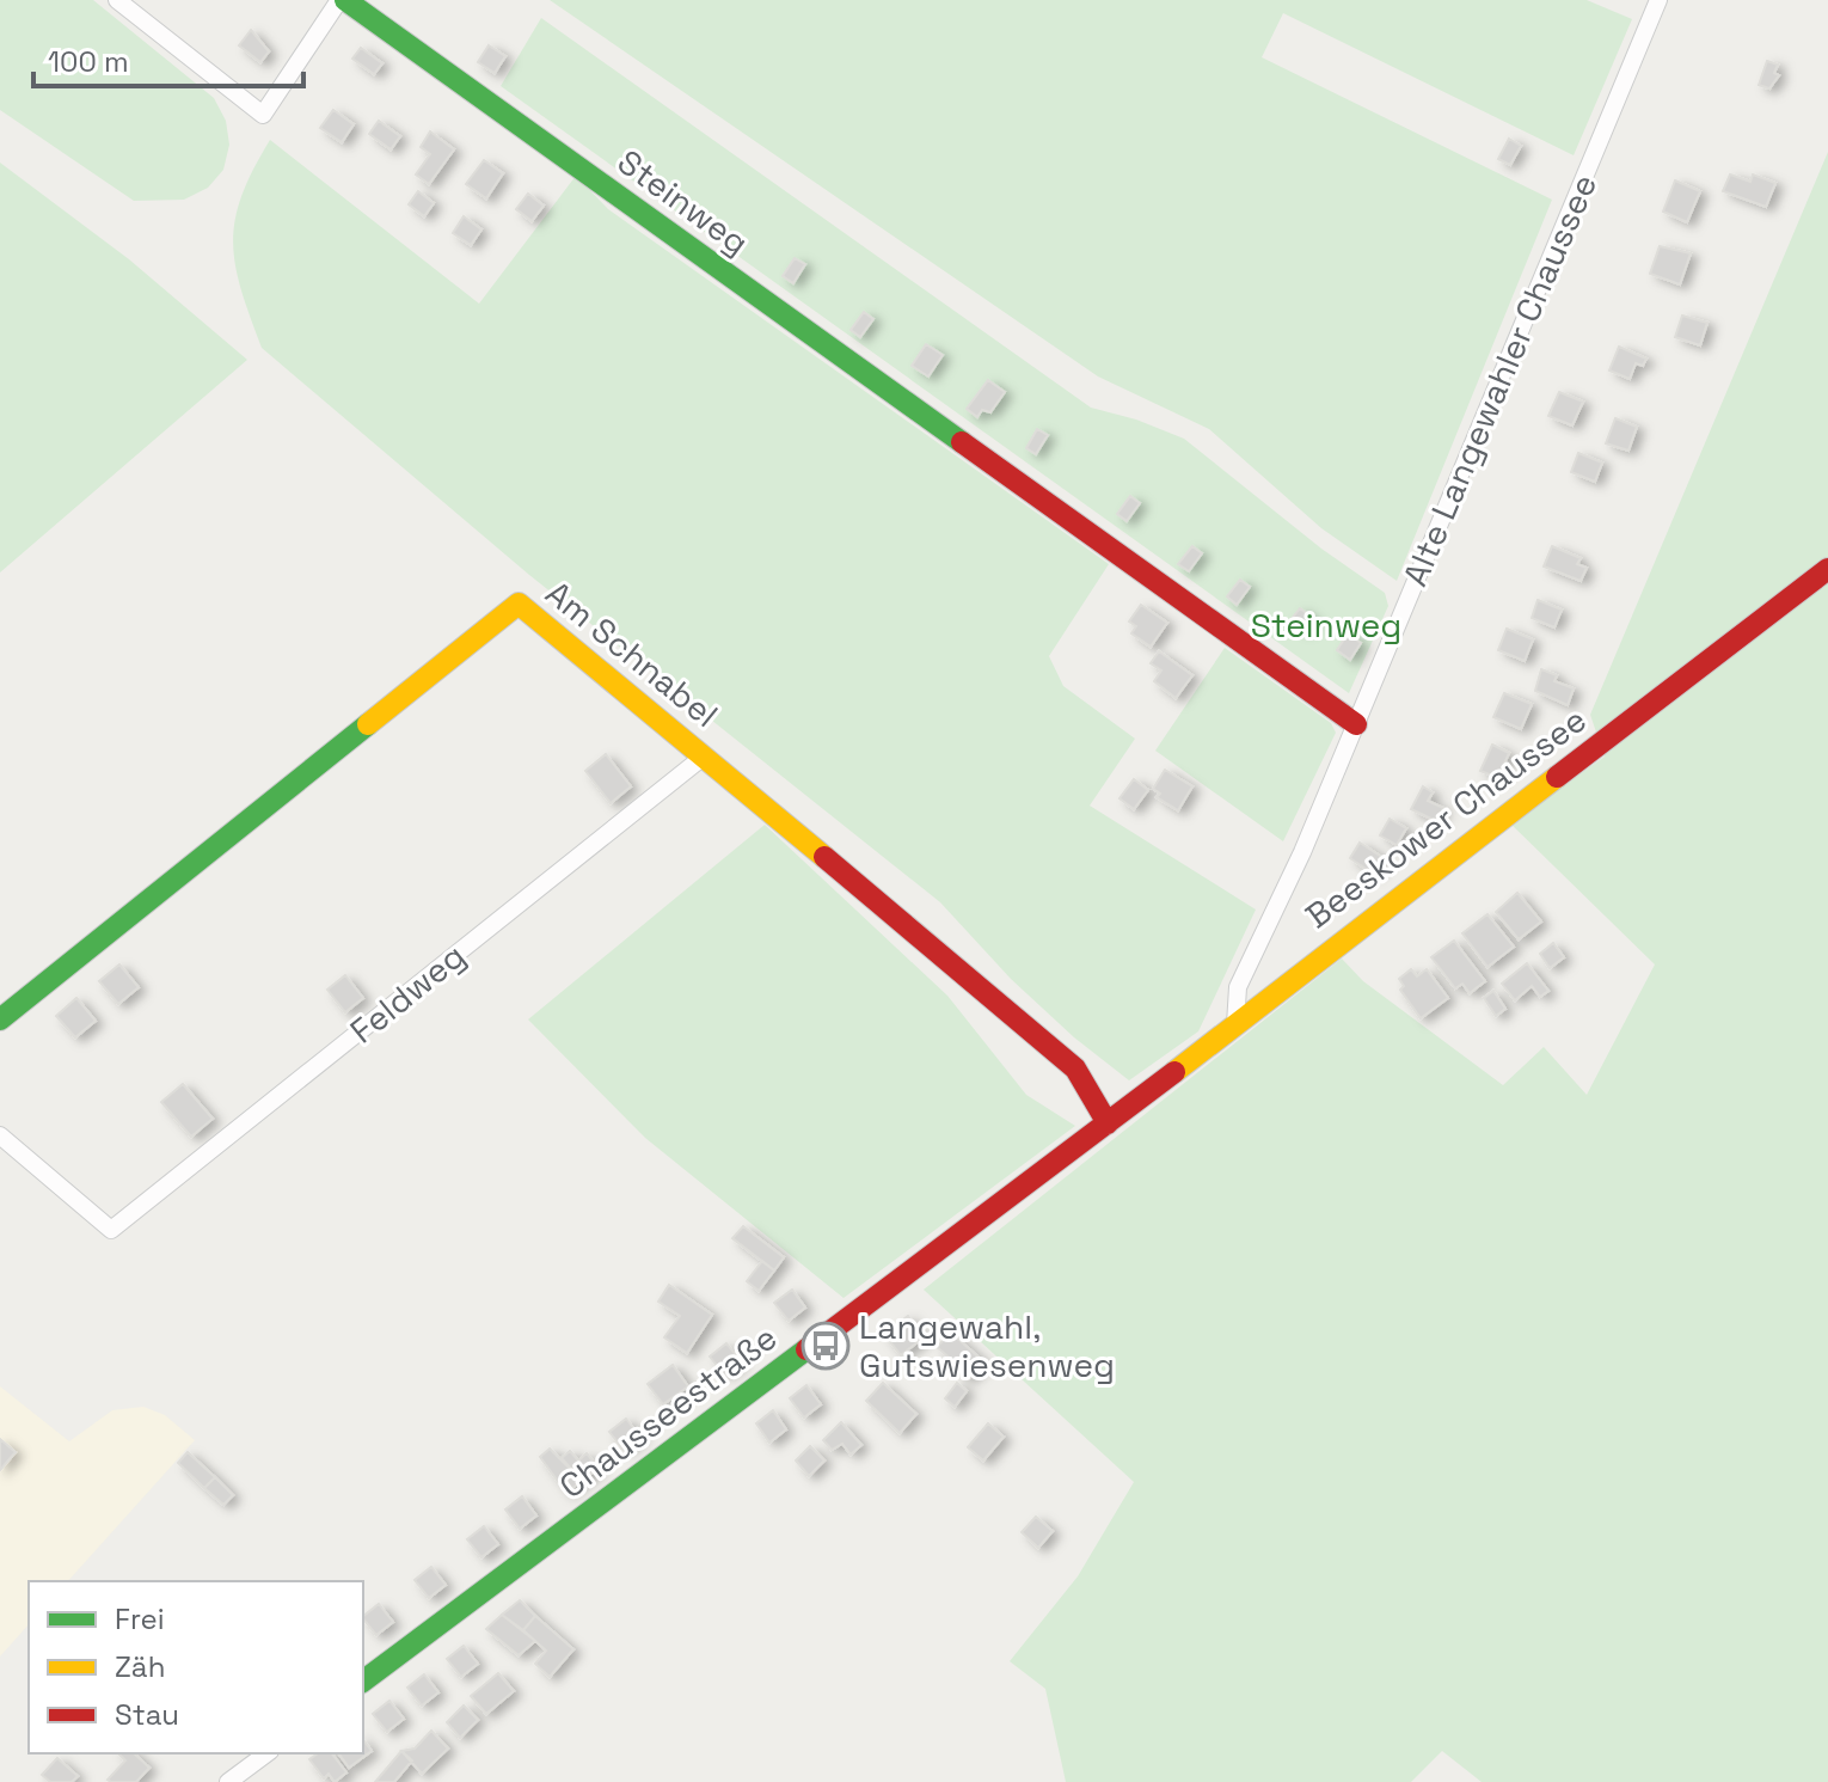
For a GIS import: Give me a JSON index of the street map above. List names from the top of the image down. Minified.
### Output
{"streets":{"street":["Steinweg","Alte Langewahler Chaussee","Am Schnabel","Beeskower Chaussee","Feldweg","Chausseestraße"]},"crossings":[["Steinweg","Alte Langewahler Chaussee"],["Alte Langewahler Chaussee","Beeskower Chaussee"],["Am Schnabel","Beeskower Chaussee"],["Am Schnabel","Feldweg"],["Am Schnabel","Chausseestraße"],["Beeskower Chaussee","Chausseestraße"]],"parks":["Steinweg"],"places":{"bus stop":["Langewahl, Gutswiesenweg"]},"legend":["Frei","Zäh","Stau"],"scale_bar":"100 m"}
